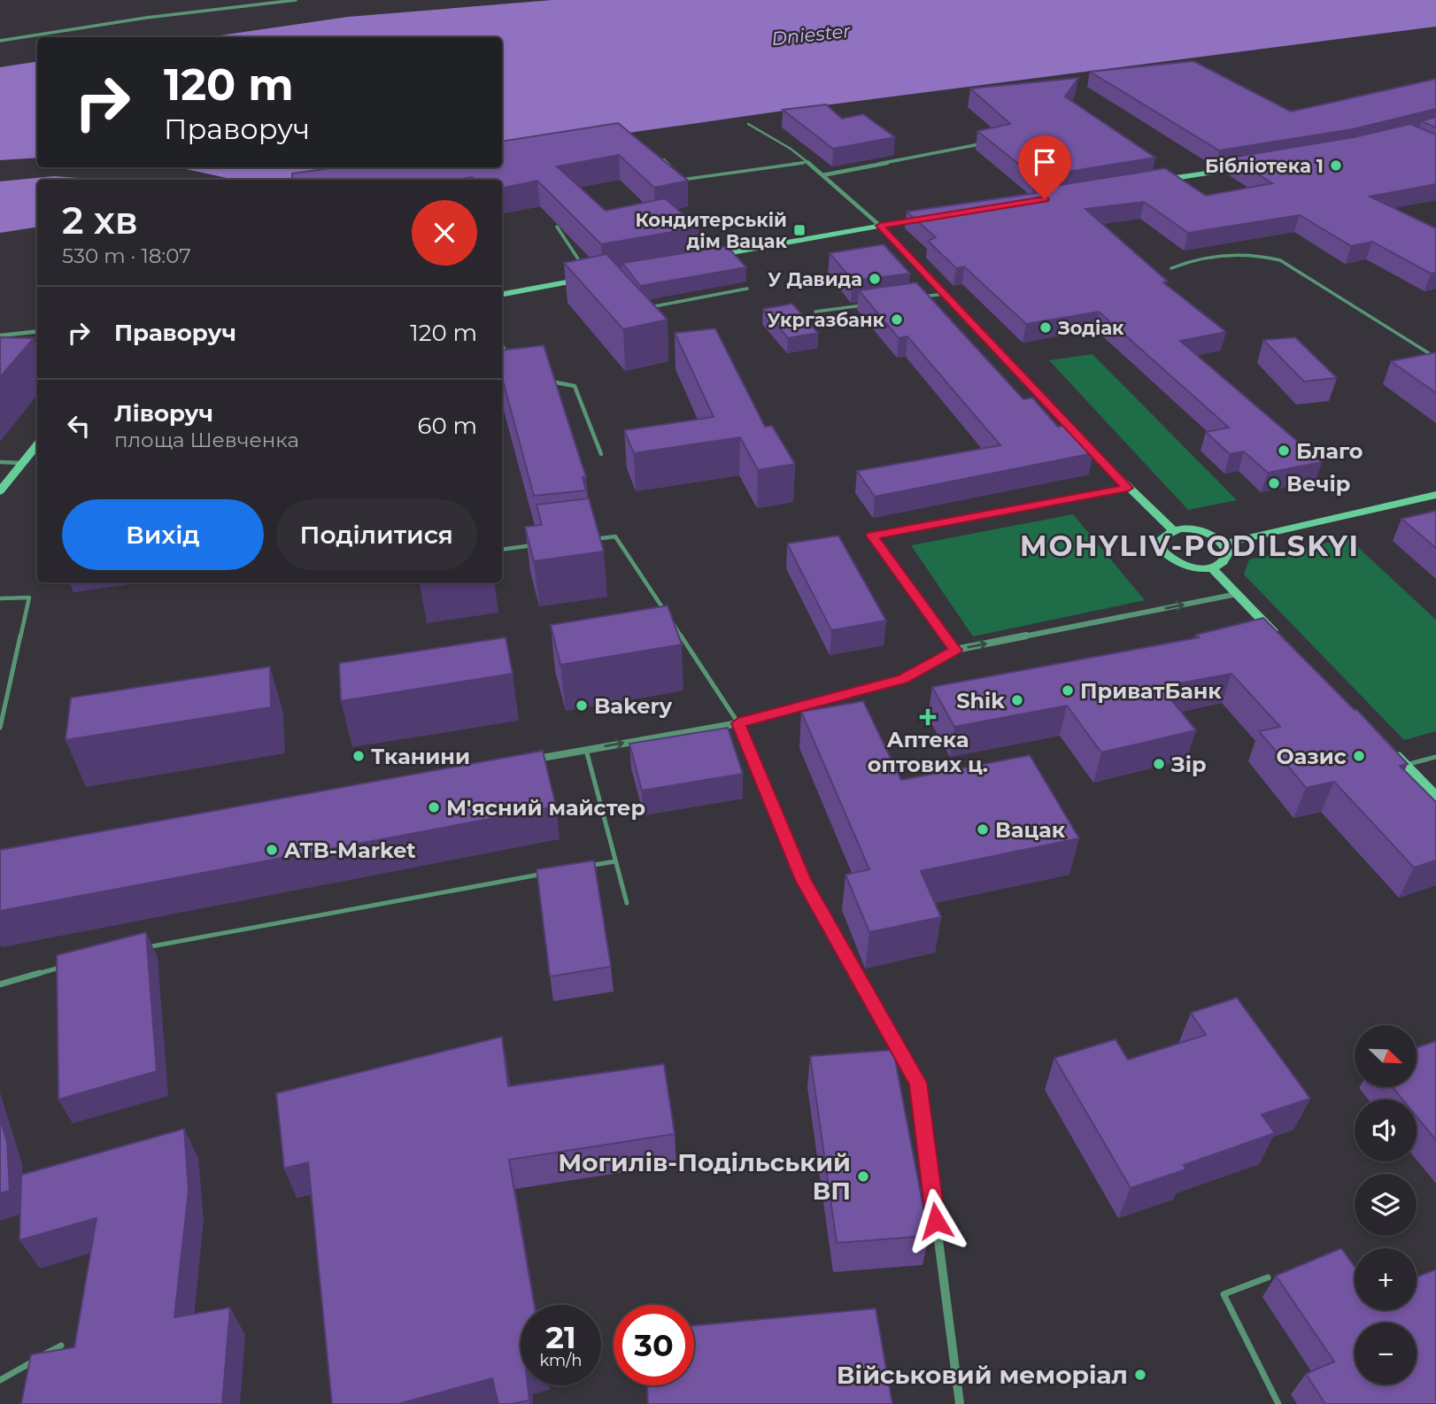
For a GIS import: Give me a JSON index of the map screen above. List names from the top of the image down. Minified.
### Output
{"districts":["MOHYLIV-PODILSKYI"],"water":["Dniester"],"places":{"other":["Бібліотека 1","У Давида","Укргазбанк","Зодіак","Благо","Вечір","ПриватБанк","Shik","Bakery","Тканини","Оазис","Зір","М'ясний майстер","Вацак","ATB-Market","Могилів-Подільський ВП","Військовий меморіал"],"transit":["Кондитерській дім Вацак"],"health":["Аптека оптових ц."]},"north":"bottom right","page":{"turn":["120 m","Праворуч"],"heading":["2 хв","530 m · 18:07"],"list":[{"name":"Праворуч","value":"120 m"},{"name":"Ліворуч","note":"площа Шевченка","value":"60 m"}],"buttons":["Вихід","Поділитися"],"map_buttons":["+","−"],"speed":"21 km/h","limit":"30"}}
